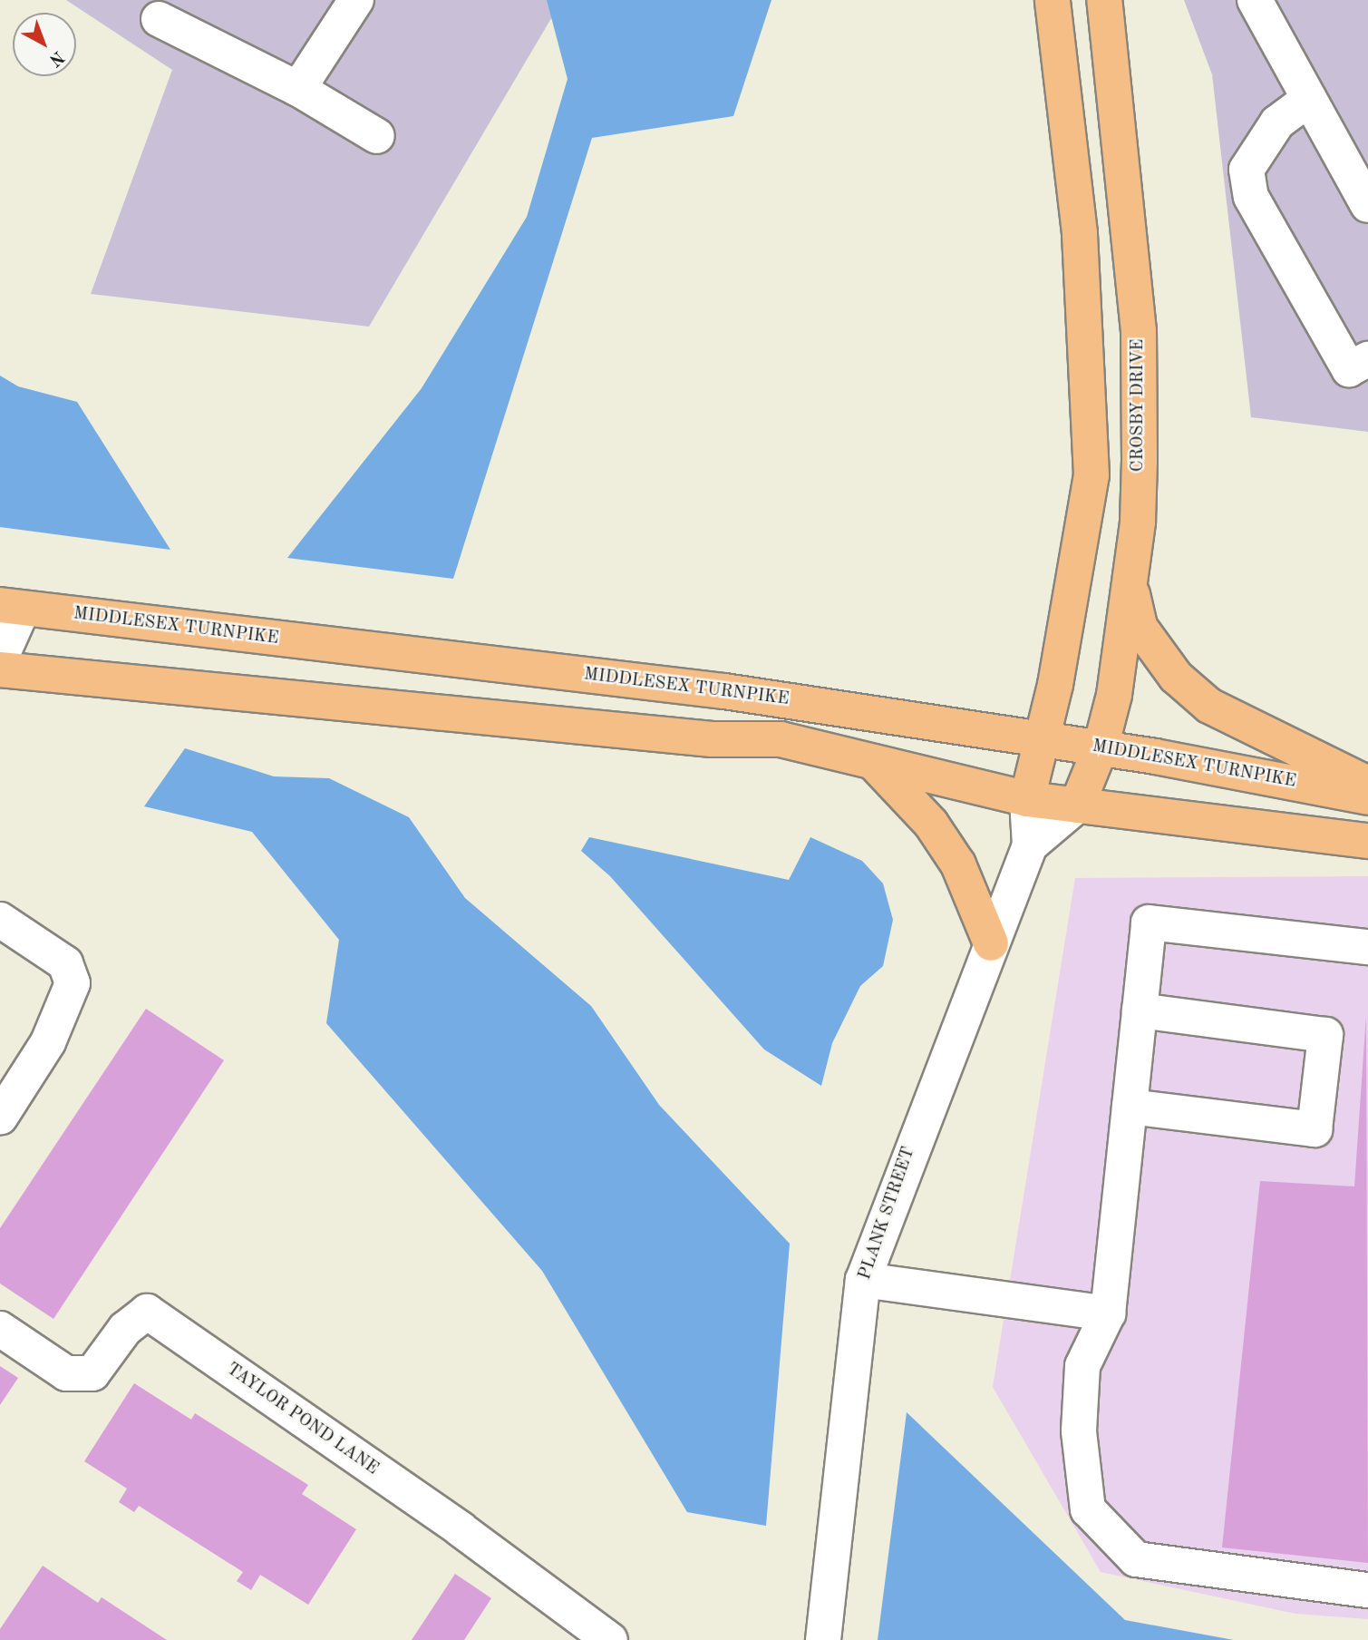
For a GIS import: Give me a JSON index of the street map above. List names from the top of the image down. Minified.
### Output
{"streets":{"main road":["CROSBY DRIVE","MIDDLESEX TURNPIKE"],"street":["PLANK STREET","TAYLOR POND LANE"]},"crossings":[["CROSBY DRIVE","MIDDLESEX TURNPIKE"],["CROSBY DRIVE","PLANK STREET"]],"north":"bottom right"}
